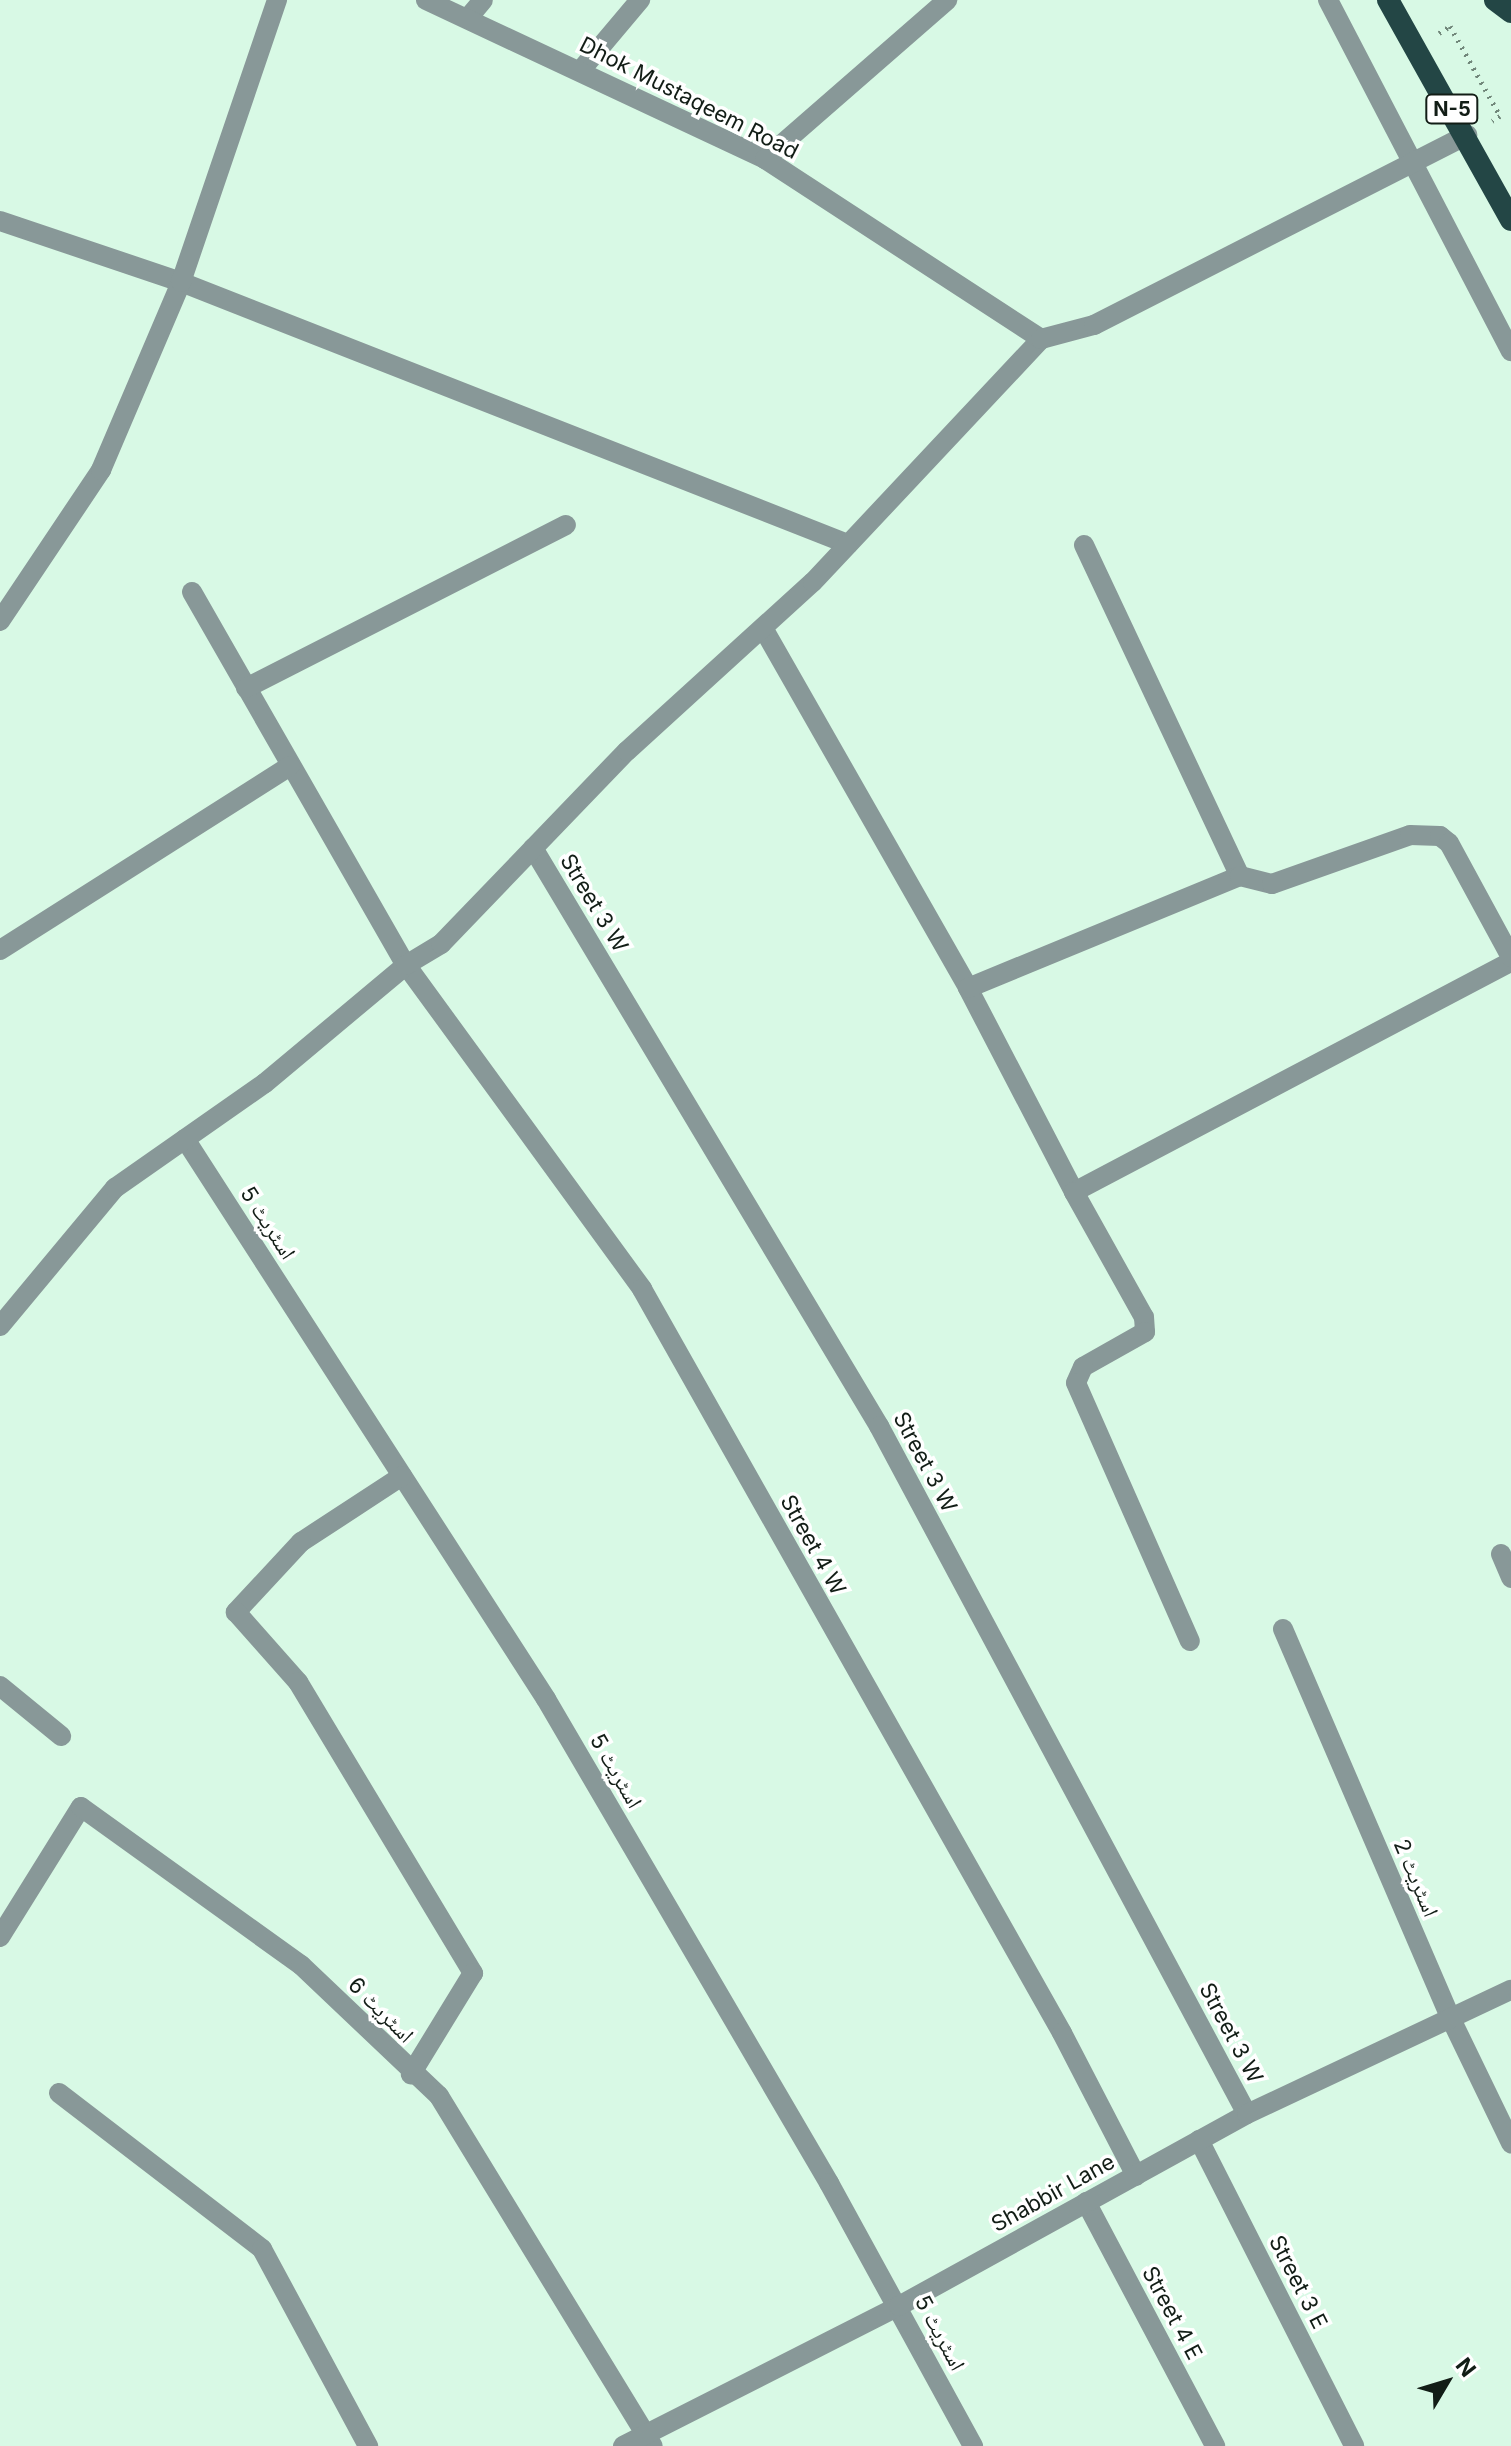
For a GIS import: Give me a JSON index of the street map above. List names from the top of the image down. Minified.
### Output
{"streets":{"highway":["N-5"],"street":["Dhok Mustaqeem Road","Street 3 W","اسٹریٹ 5","Street 4 W","اسٹریٹ 2","اسٹریٹ 6","Shabbir Lane","Street 3 E","Street 4 E"]},"crossings":[["Street 3 W","Shabbir Lane"],["اسٹریٹ 5","Shabbir Lane"],["Street 4 W","Shabbir Lane"],["اسٹریٹ 2","Shabbir Lane"],["اسٹریٹ 6","Shabbir Lane"],["Shabbir Lane","Street 3 E"],["Shabbir Lane","Street 4 E"]],"north":"top right"}
